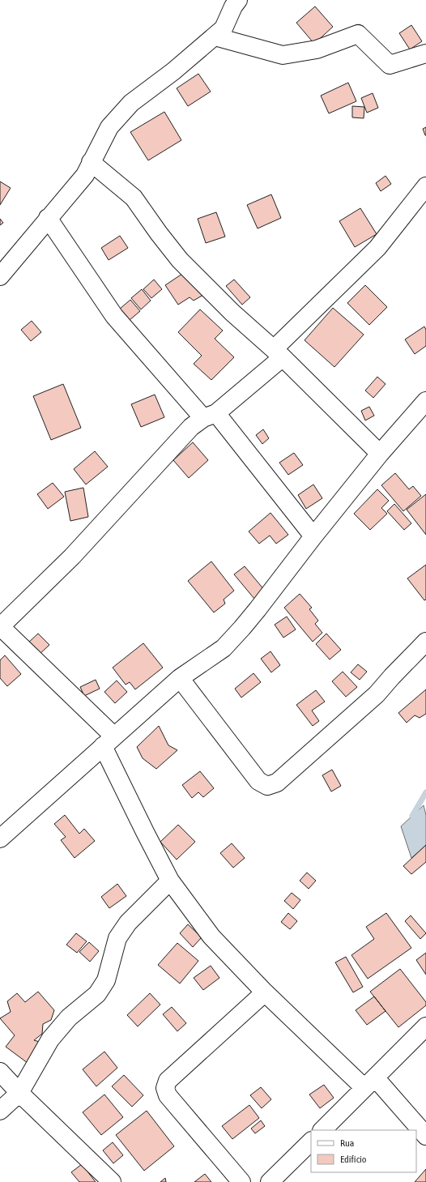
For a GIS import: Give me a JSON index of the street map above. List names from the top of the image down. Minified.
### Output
{"legend":["Rua","Edifício"]}
